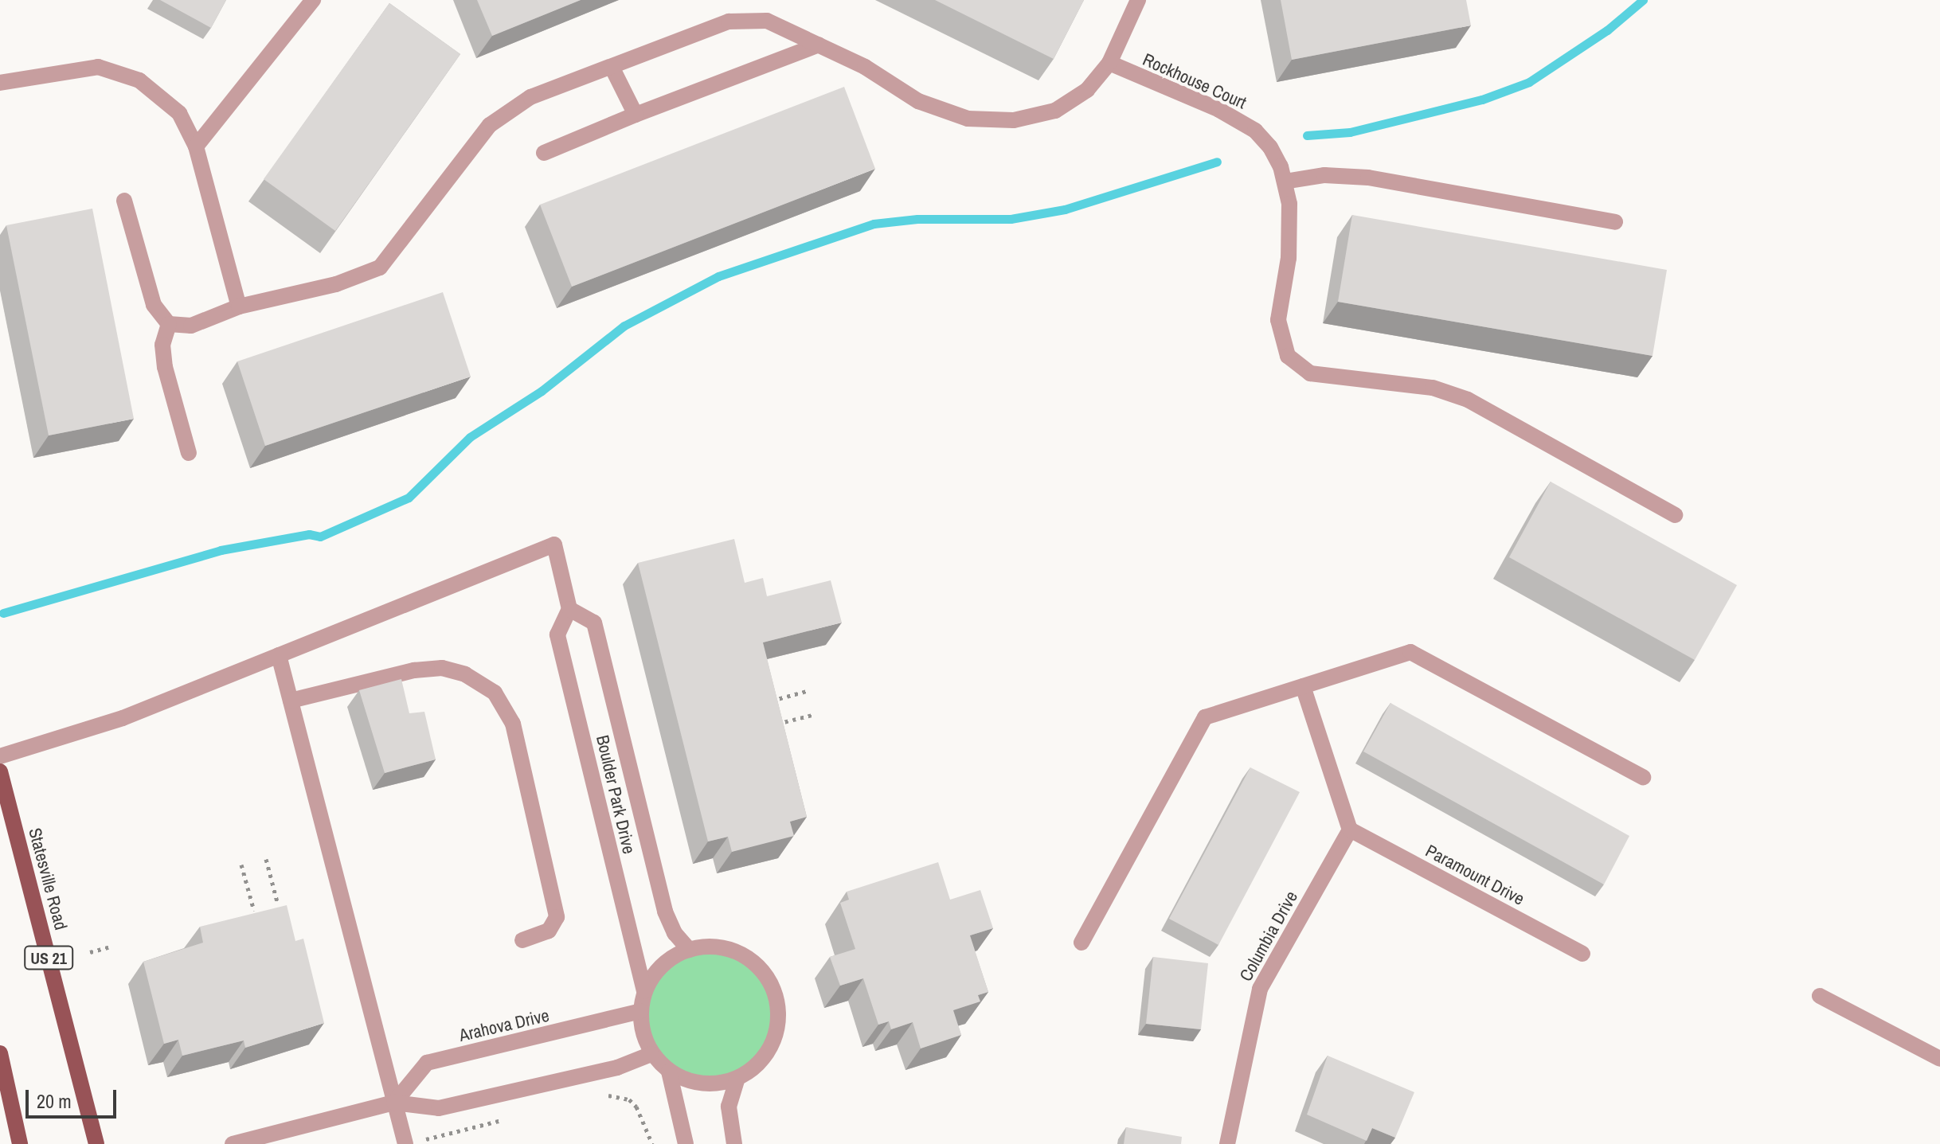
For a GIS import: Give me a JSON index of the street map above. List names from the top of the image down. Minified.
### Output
{"streets":{"main road":["Statesville Road","US 21"],"street":["Rockhouse Court","Boulder Park Drive","Paramount Drive","Columbia Drive","Arahova Drive"]},"crossings":[["Boulder Park Drive","Arahova Drive"],["Paramount Drive","Columbia Drive"]],"scale_bar":"20 m"}
